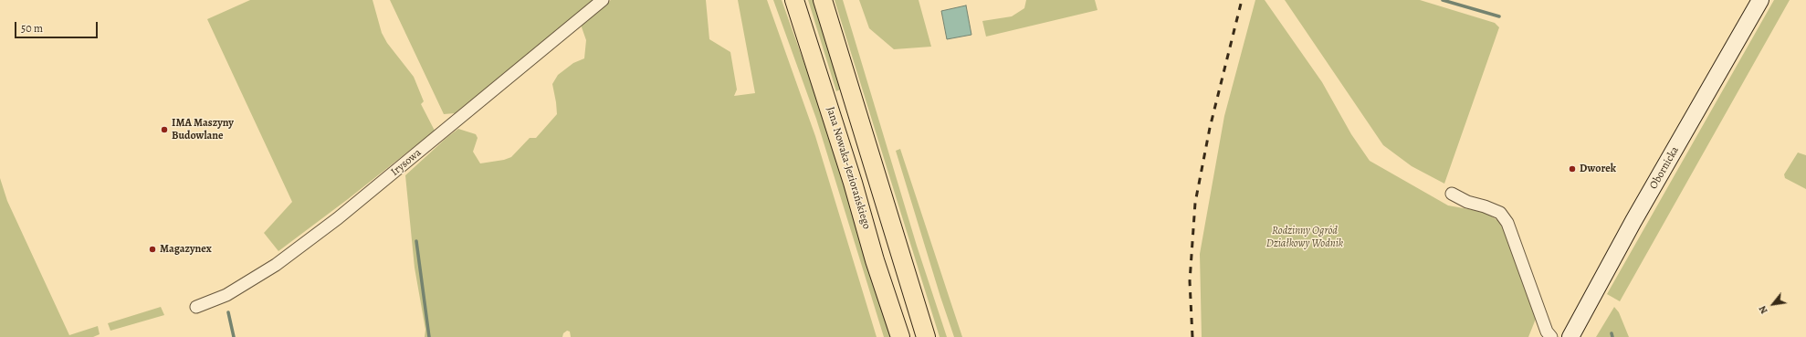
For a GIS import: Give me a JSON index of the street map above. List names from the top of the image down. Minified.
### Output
{"streets":{"main road":["Jana Nowaka-Jeziorańskiego","Obornicka"],"street":["Irysowa"]},"parks":["Rodzinny Ogród Działkowy Wodnik"],"places":["IMA Maszyny Budowlane","Dworek","Magazynex"],"scale_bar":"50 m","north":"bottom left"}
